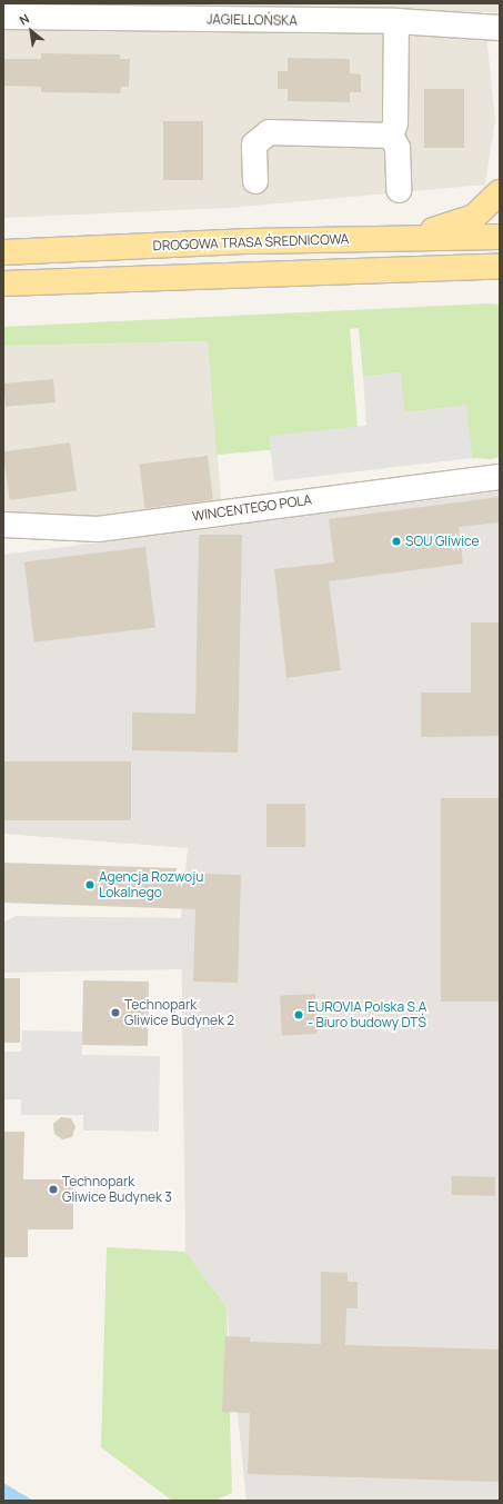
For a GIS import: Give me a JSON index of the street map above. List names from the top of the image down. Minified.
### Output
{"streets":{"main road":["DROGOWA TRASA ŚREDNICOWA"],"street":["JAGIELLOŃSKA","WINCENTEGO POLA"]},"places":["SOU Gliwice","Agencja Rozwoju Lokalnego","Technopark Gliwice Budynek 2","EUROVIA Polska S.A - Biuro budowy DTŚ","Technopark Gliwice Budynek 3"],"north":"top left"}
